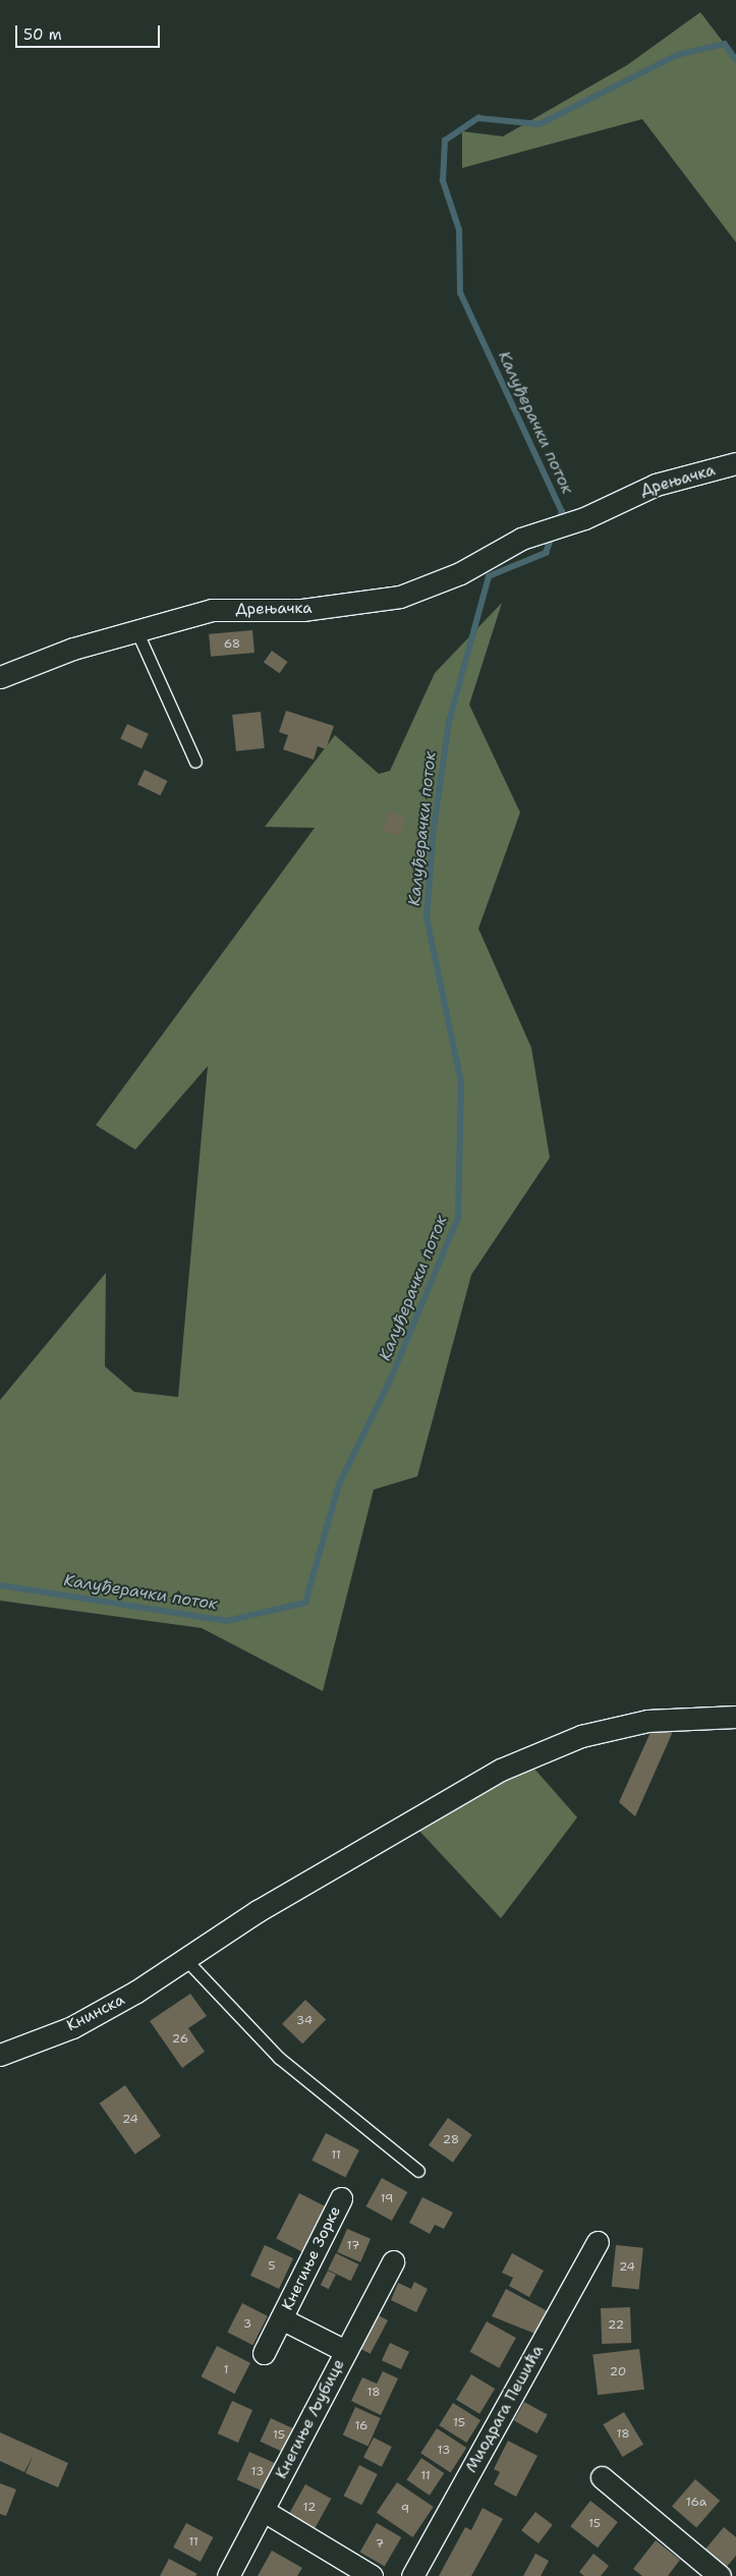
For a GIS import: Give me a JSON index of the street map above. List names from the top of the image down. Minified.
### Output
{"streets":{"street":["Дрењачка","Книнска","Кнегиње Зорке","Миодрага Пешића","Кнегиње Љубице"]},"crossings":[["Кнегиње Зорке","Кнегиње Љубице"]],"water":["Калуђерачки поток"],"house_numbers":["68","34","26","24","28","11","19","17","5","24","3","22","1","20","18","15","16","18","15","13","13","11","16a","12","9","15","11","7"],"scale_bar":"50 m"}
